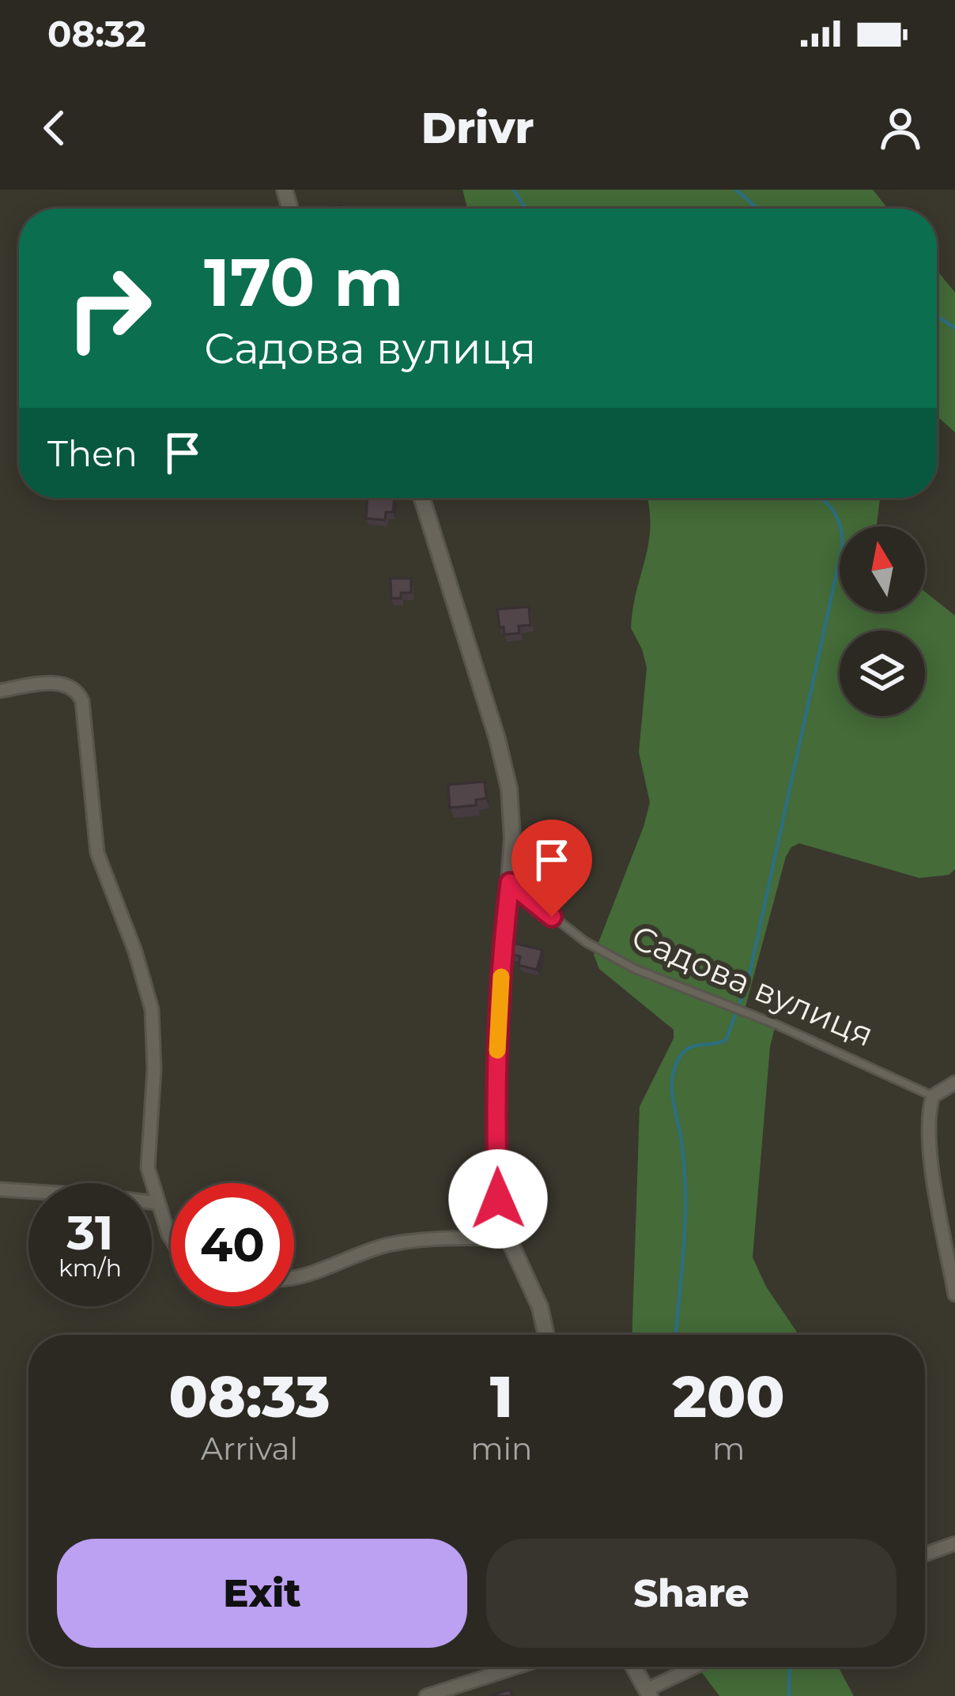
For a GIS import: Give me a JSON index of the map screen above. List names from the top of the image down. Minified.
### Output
{"streets":{"lane":["Садова вулиця"]},"north":"top","page":{"status":"08:32","header":"Drivr","turn":["170 m","Садова вулиця"],"then":"Then","speed":"31 km/h","limit":"40","eta":["08:33","Arrival","1","min","200","m"],"buttons":["Exit","Share"]}}
